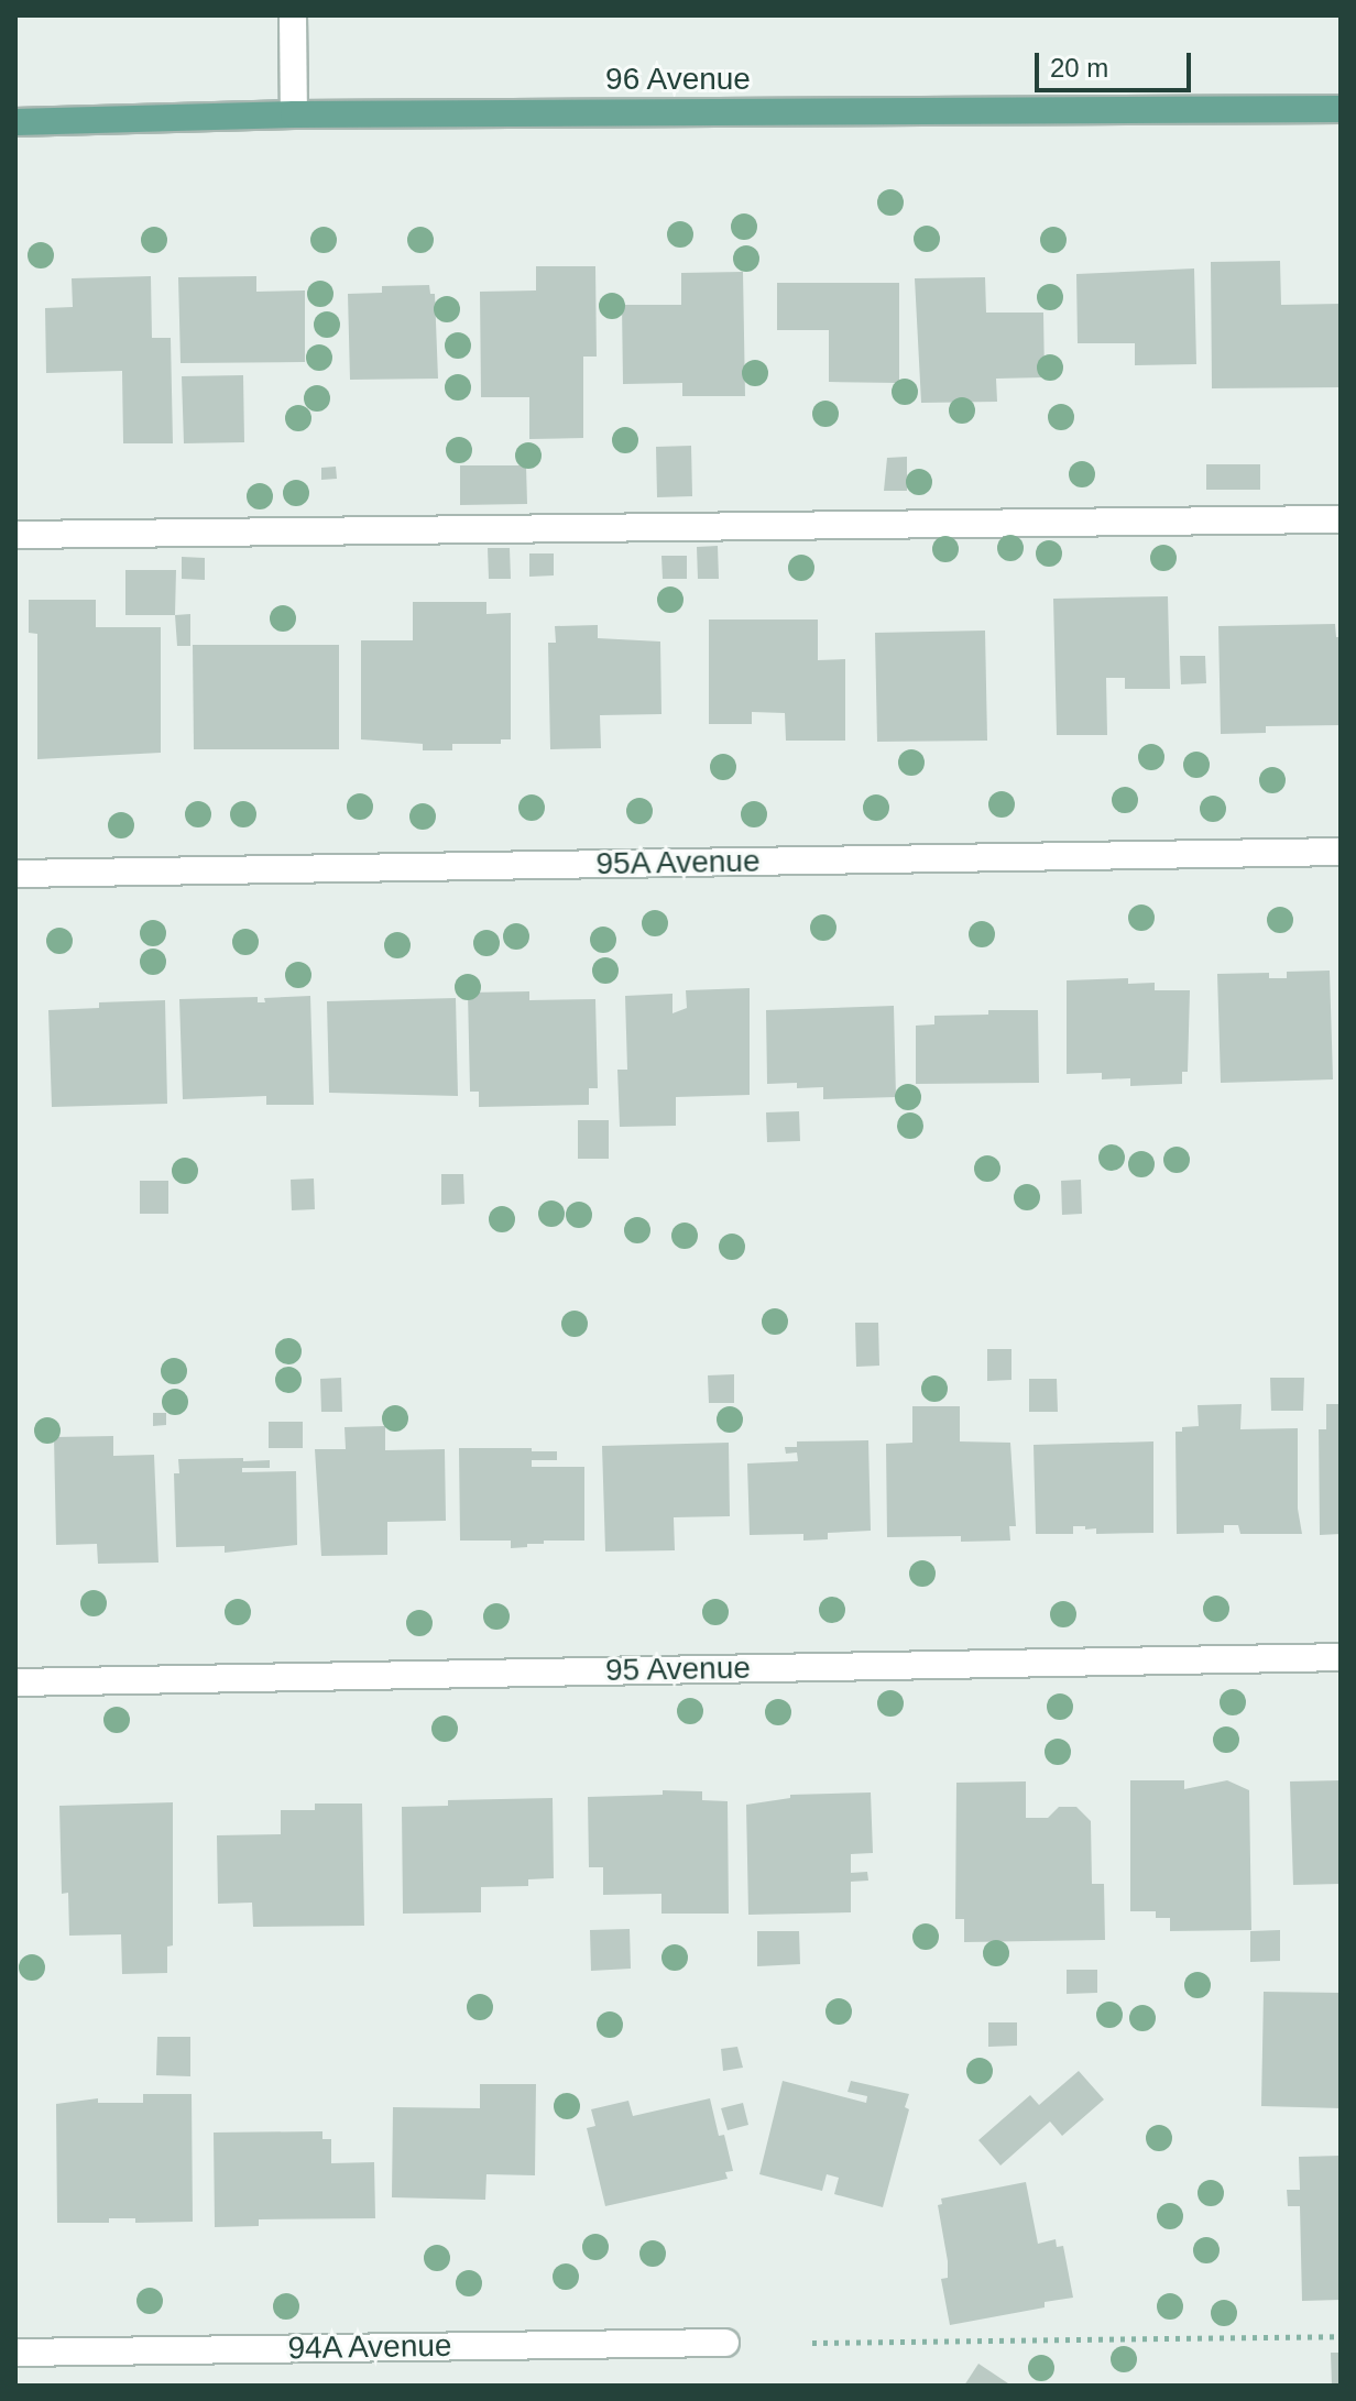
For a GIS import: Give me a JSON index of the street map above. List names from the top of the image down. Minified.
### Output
{"streets":{"main road":["96 Avenue"],"street":["95A Avenue","95 Avenue","94A Avenue"]},"scale_bar":"20 m"}
